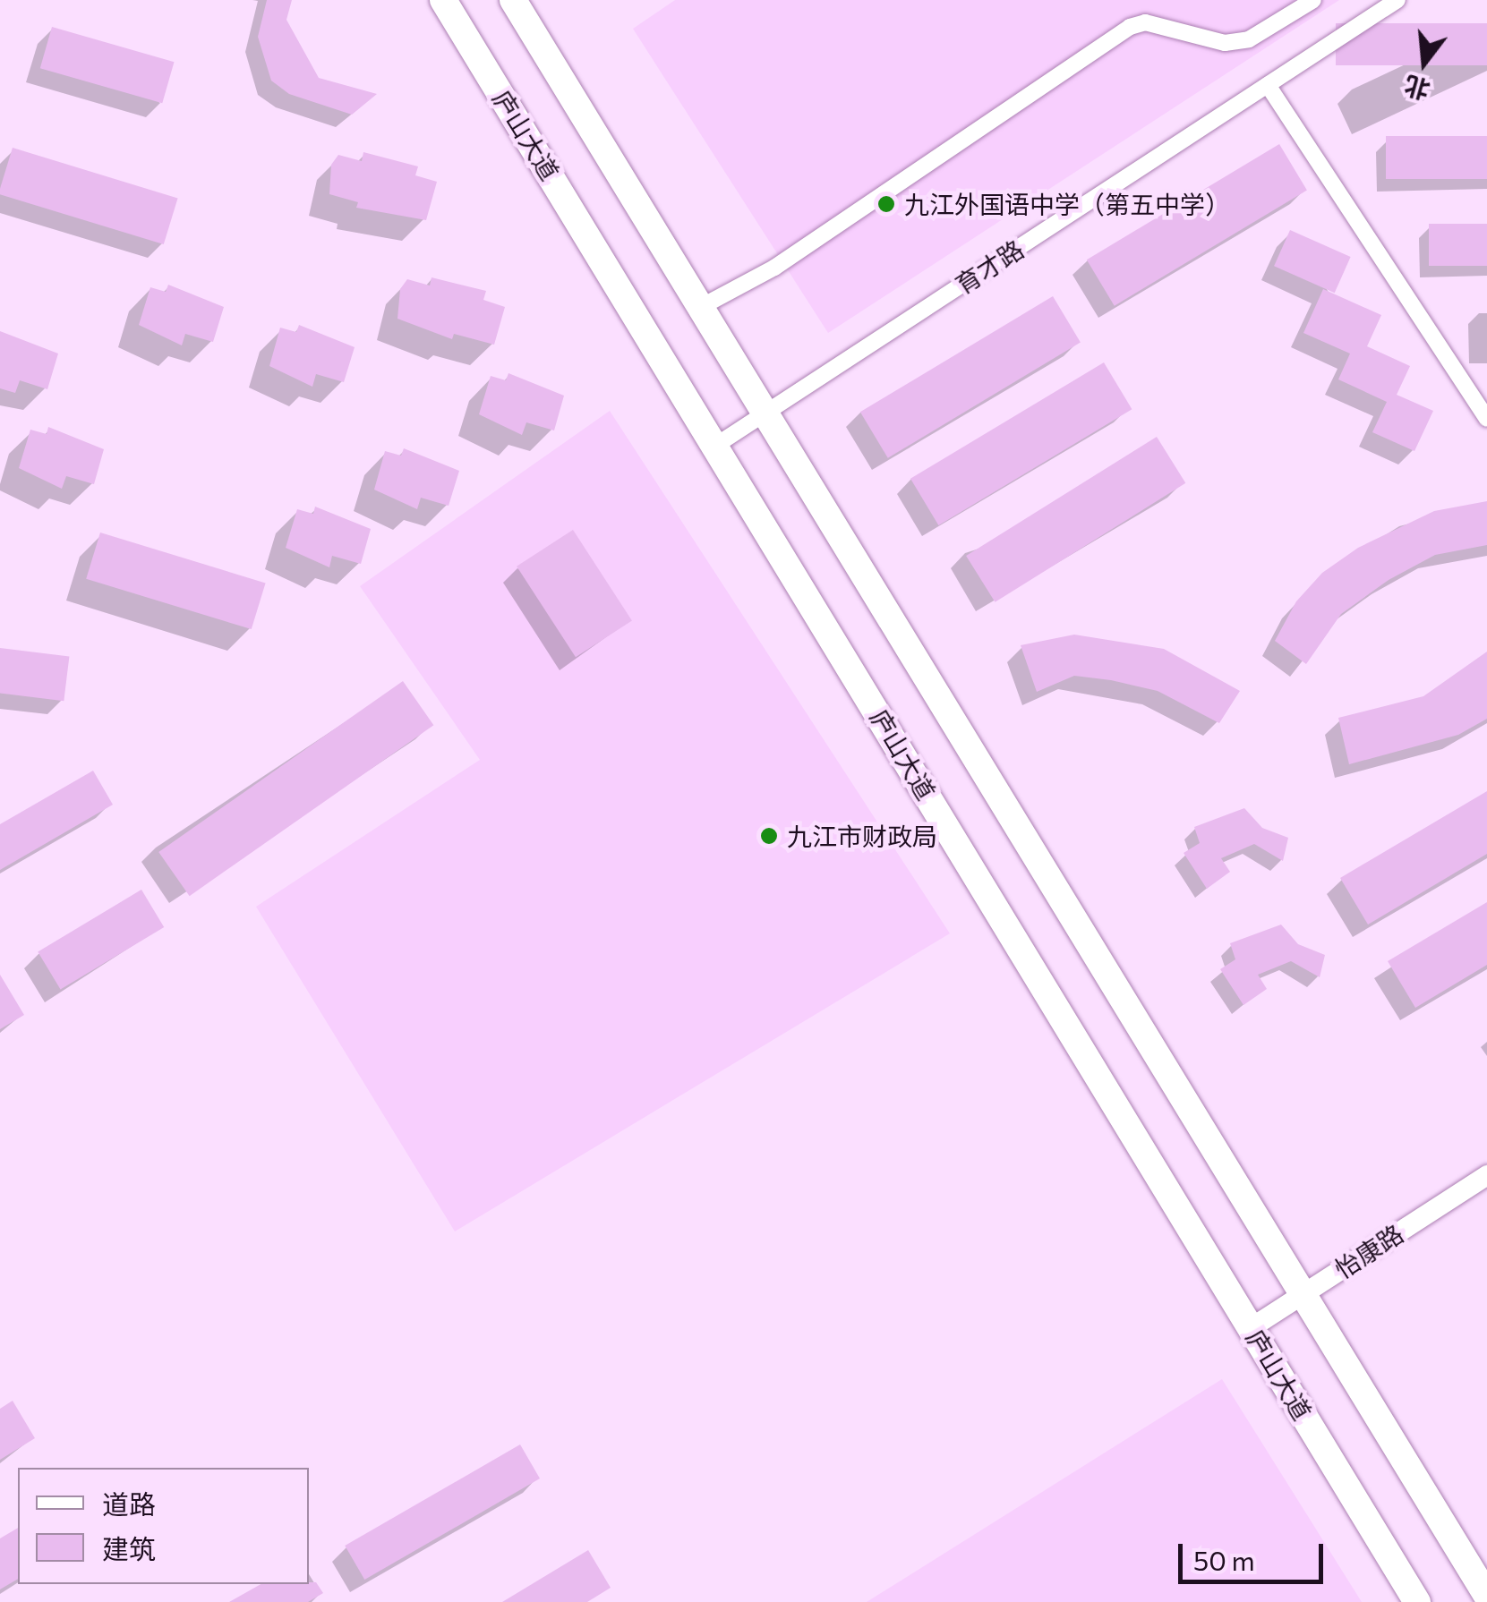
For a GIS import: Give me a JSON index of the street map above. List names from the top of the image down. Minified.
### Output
{"streets":{"highway":["庐山大道"],"street":["育才路","怡康路"]},"crossings":[["庐山大道","育才路"],["庐山大道","怡康路"]],"places":["九江外国语中学（第五中学）","九江市财政局"],"legend":["道路","建筑"],"scale_bar":"50 m","north":"bottom"}
